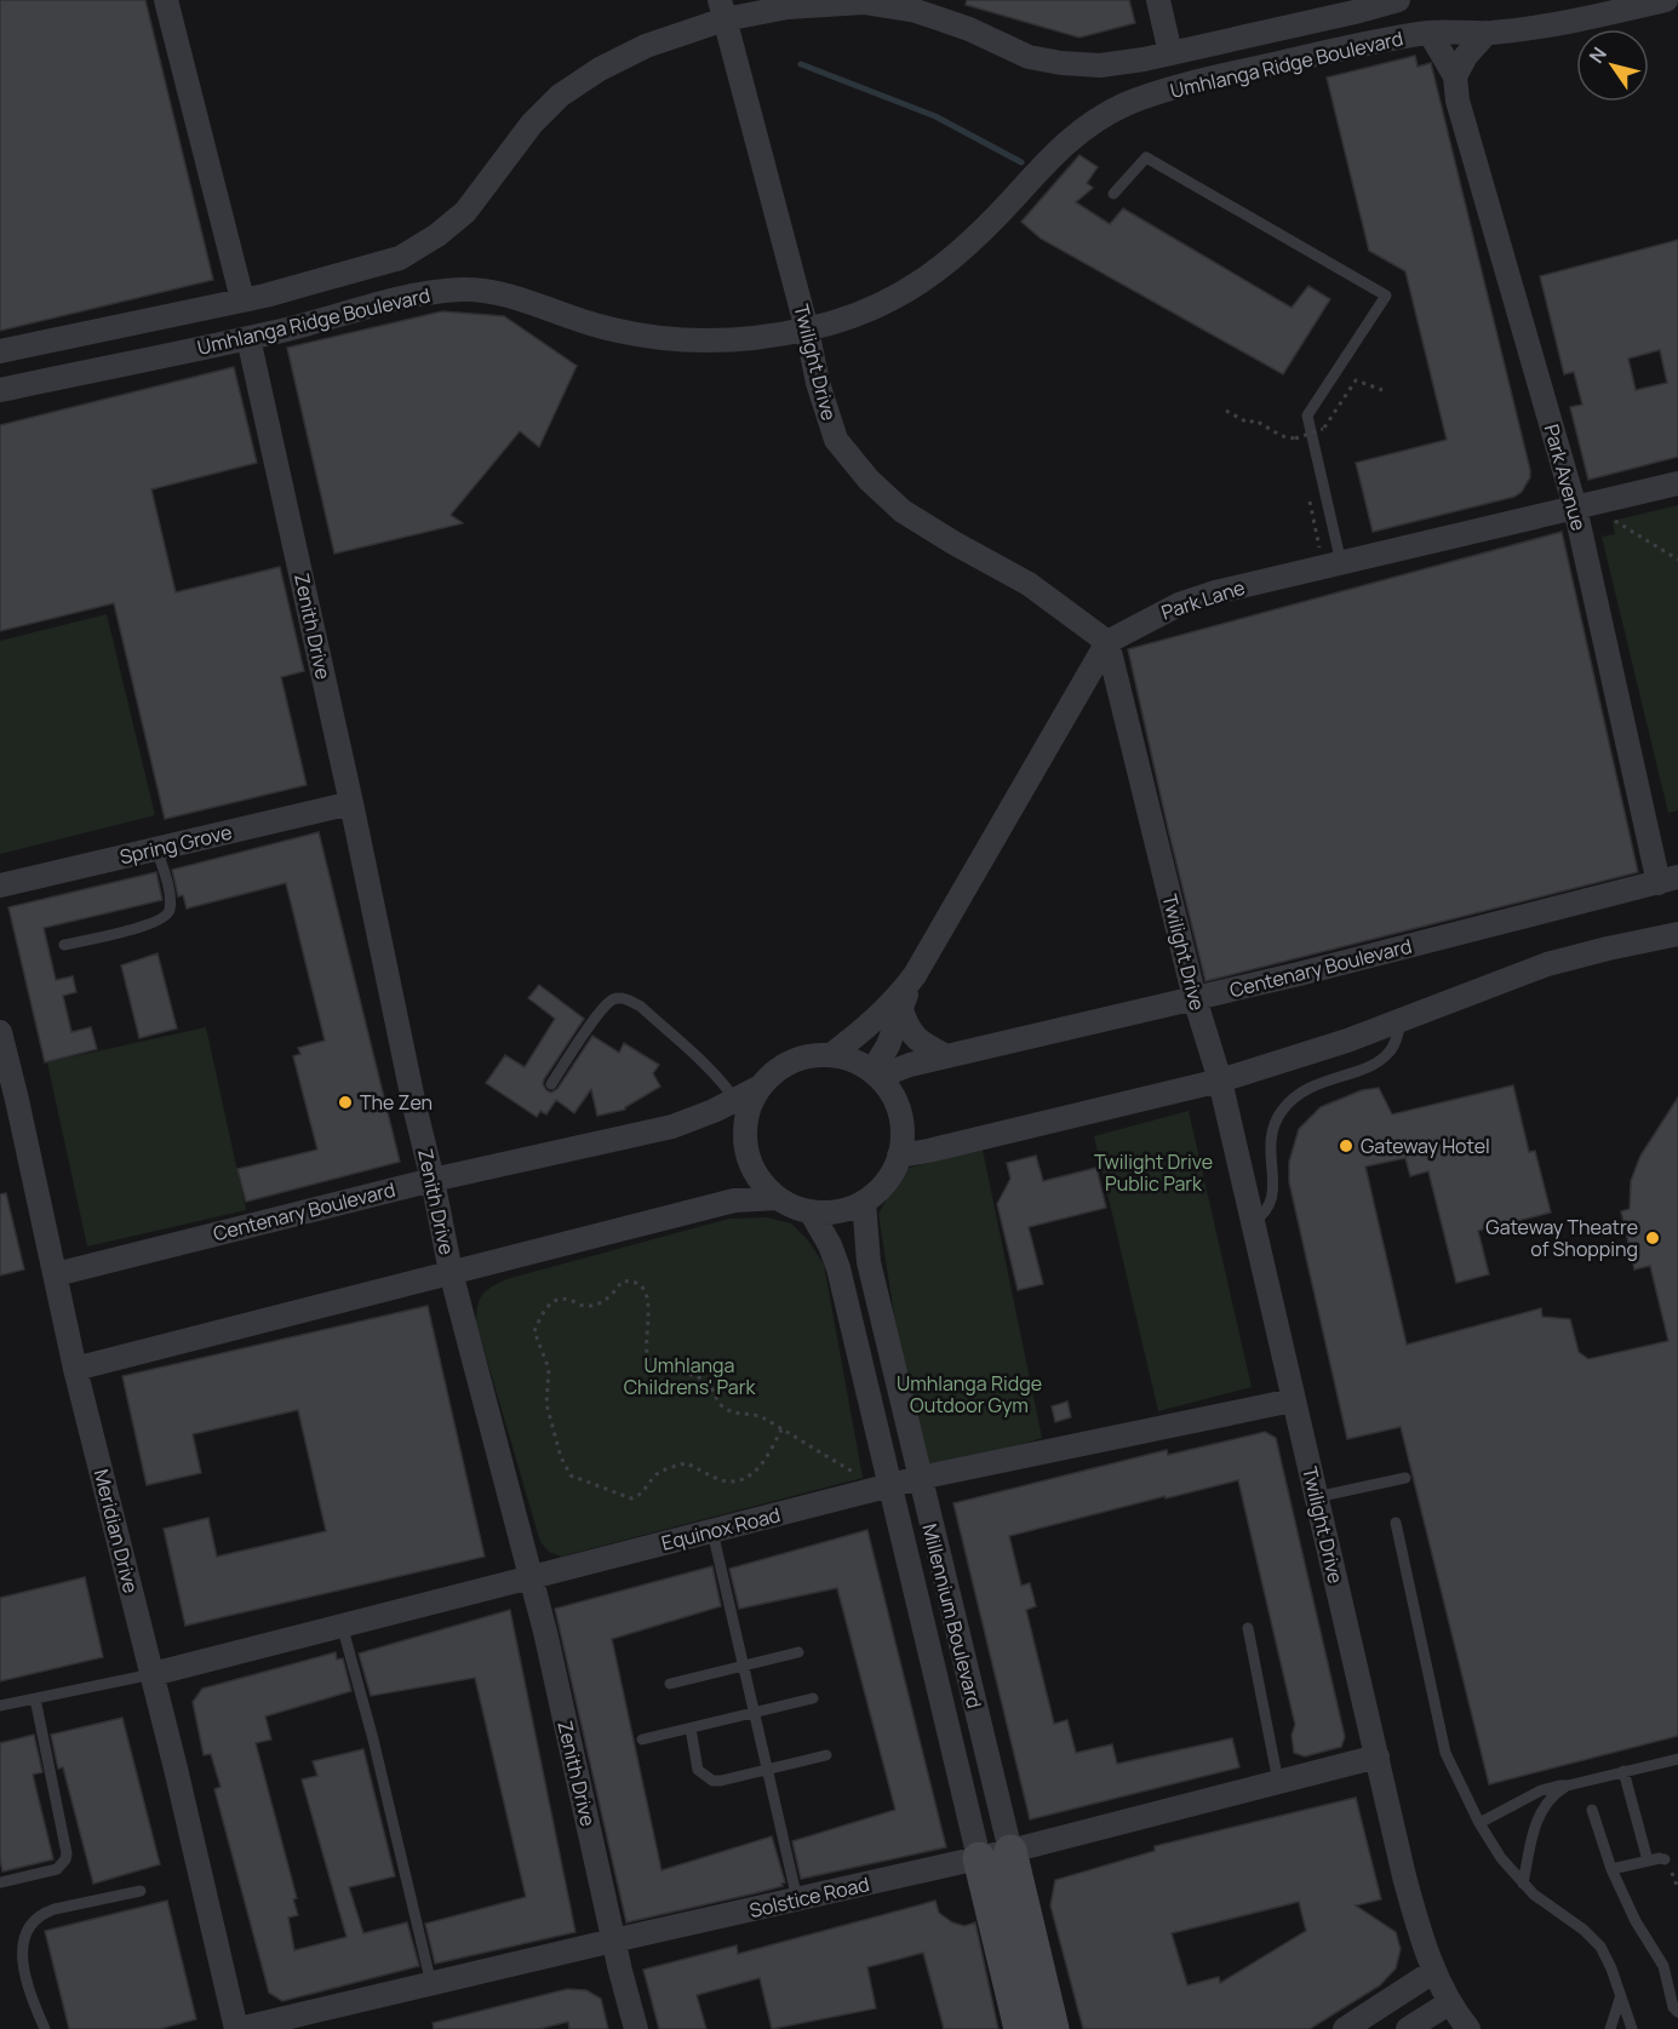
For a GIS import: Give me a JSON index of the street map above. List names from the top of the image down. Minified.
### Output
{"streets":{"street":["Umhlanga Ridge Boulevard","Twilight Drive","Park Avenue","Park Lane","Zenith Drive","Spring Grove","Centenary Boulevard","Equinox Road","Meridian Drive","Millennium Boulevard","Solstice Road"]},"crossings":[["Umhlanga Ridge Boulevard","Twilight Drive"],["Umhlanga Ridge Boulevard","Park Avenue"],["Umhlanga Ridge Boulevard","Zenith Drive"],["Twilight Drive","Park Lane"],["Twilight Drive","Centenary Boulevard"],["Twilight Drive","Equinox Road"],["Twilight Drive","Solstice Road"],["Park Avenue","Park Lane"],["Park Avenue","Centenary Boulevard"],["Zenith Drive","Spring Grove"],["Zenith Drive","Centenary Boulevard"],["Zenith Drive","Equinox Road"],["Zenith Drive","Solstice Road"],["Centenary Boulevard","Meridian Drive"],["Centenary Boulevard","Millennium Boulevard"],["Equinox Road","Meridian Drive"],["Equinox Road","Millennium Boulevard"],["Meridian Drive","Solstice Road"],["Millennium Boulevard","Solstice Road"]],"parks":["Twilight Drive Public Park","Umhlanga Childrens' Park","Umhlanga Ridge Outdoor Gym"],"places":["The Zen","Gateway Hotel","Gateway Theatre of Shopping"],"north":"top left"}
